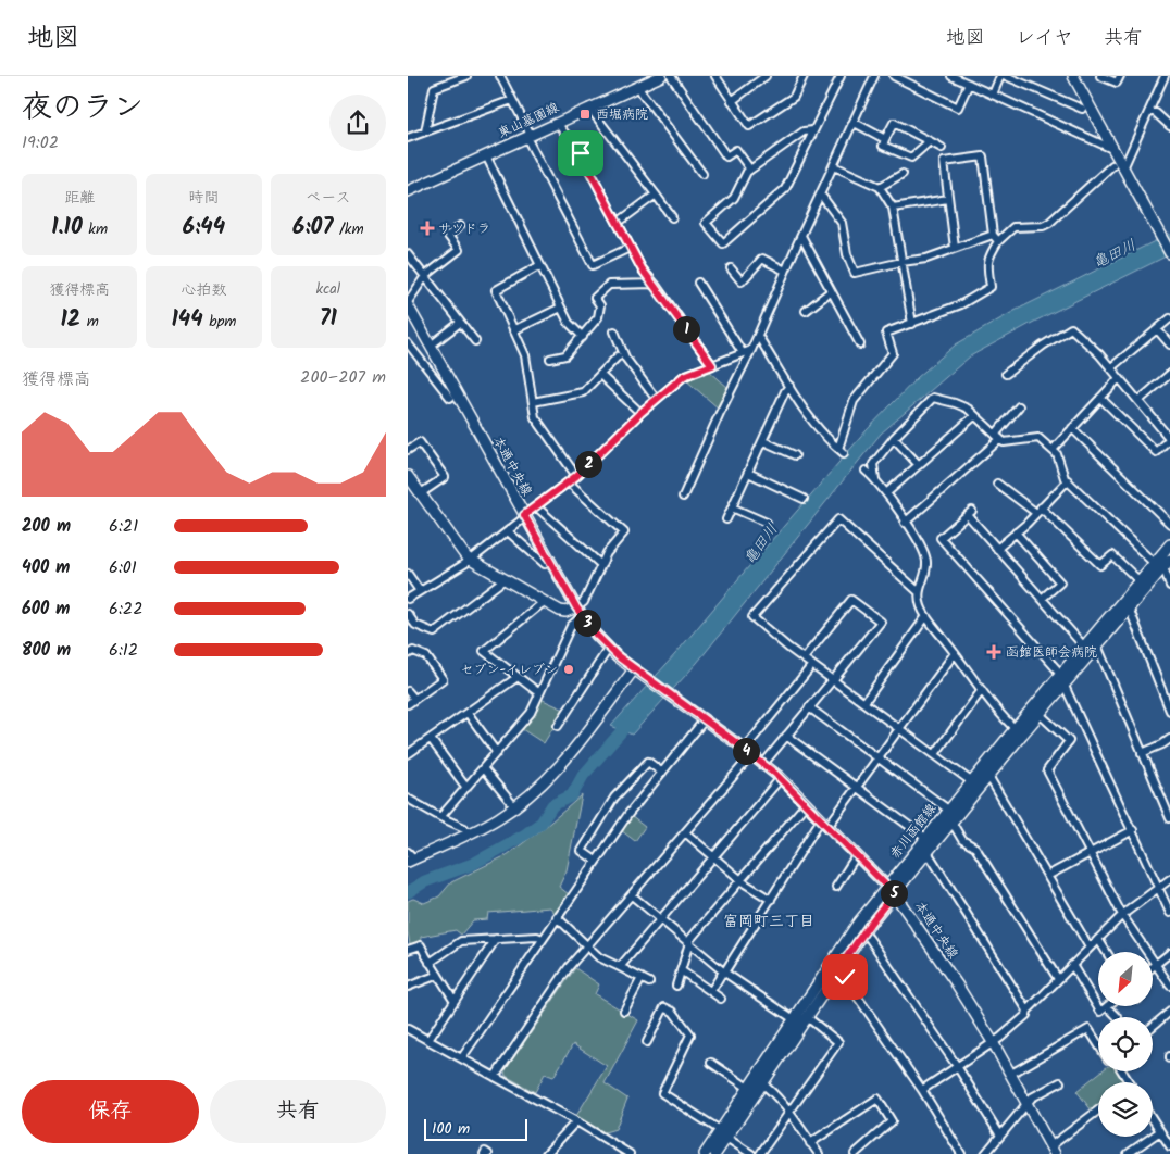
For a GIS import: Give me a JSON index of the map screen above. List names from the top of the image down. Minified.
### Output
{"streets":{"street":["東山墓園線","本通中央線","赤川函館線"]},"crossings":[["本通中央線","赤川函館線"]],"districts":["富岡町三丁目"],"water":["亀田川"],"places":{"transit":["西堀病院"],"health":["サツドラ","函館医師会病院"],"other":["セブン-イレブン"]},"scale_bar":"100 m","north":"bottom left","page":{"header":"地図","nav":["地図","レイヤ","共有"],"heading":["夜のラン","19:02"],"stats":[["距離","1.10 km"],["時間","6:44"],["ペース","6:07 /km"],["獲得標高","12 m"],["心拍数","144 bpm"],["kcal","71"]],"pins":["1","2","3","4","5"],"chart":["獲得標高","200–207 m"],"list":[{"name":"200 m","note":"6:21"},{"name":"400 m","note":"6:01"},{"name":"600 m","note":"6:22"},{"name":"800 m","note":"6:12"}],"buttons":["保存","共有"],"scale":"100 m"}}
